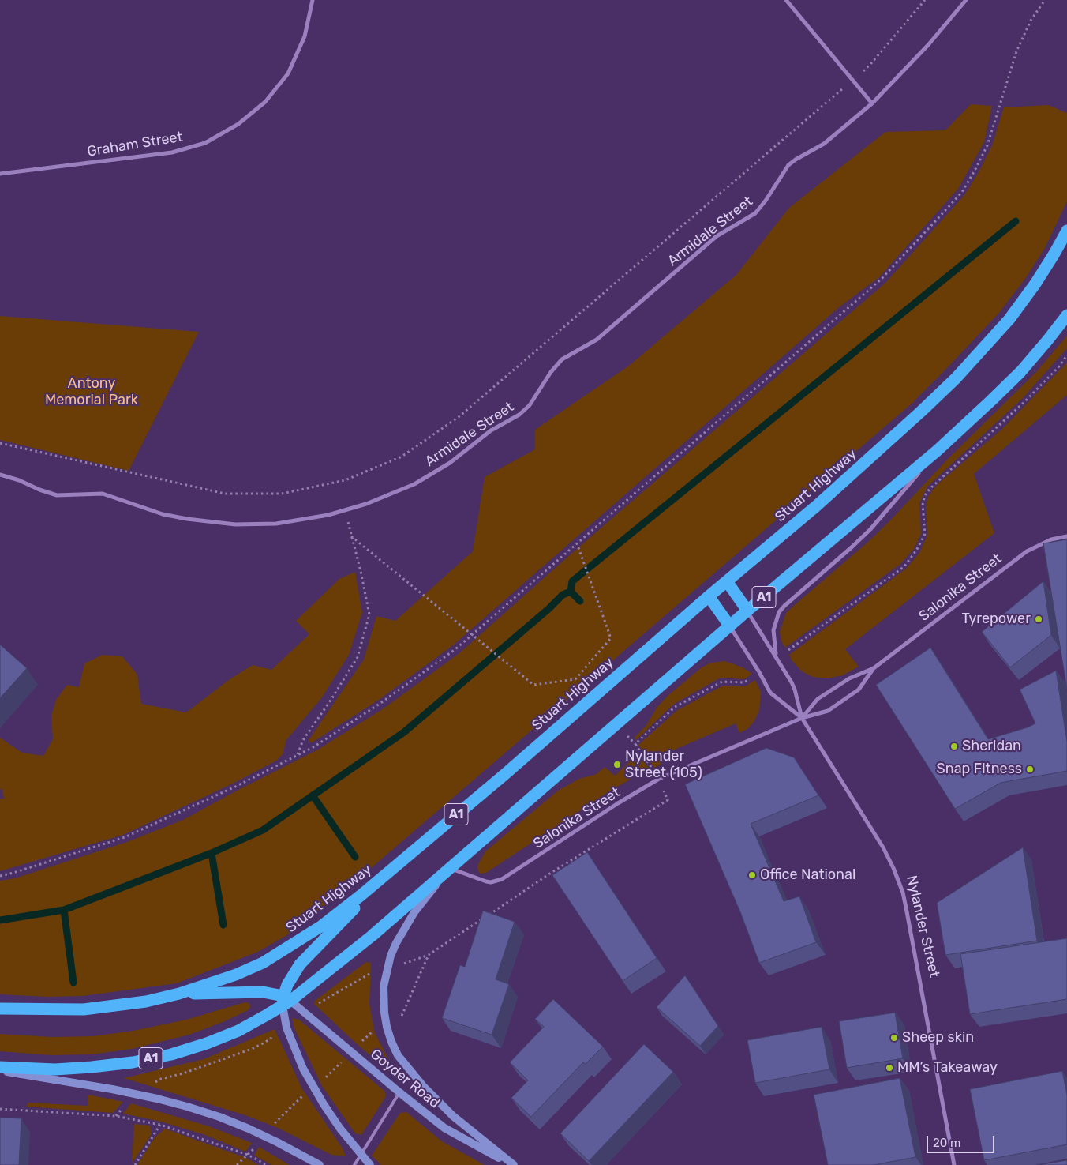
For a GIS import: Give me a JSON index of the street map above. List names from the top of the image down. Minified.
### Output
{"streets":{"highway":["Stuart Highway","A1","Nylander Street"],"street":["Graham Street","Armidale Street","Salonika Street","Goyder Road"]},"crossings":[["Stuart Highway","Nylander Street"],["Salonika Street","A1"],["Salonika Street","Nylander Street"],["A1","Nylander Street"],["A1","Goyder Road"]],"parks":["Antony Memorial Park"],"places":["Tyrepower","Sheridan","Nylander Street (105)","Snap Fitness","Office National","Sheep skin","MM’s Takeaway"],"scale_bar":"20 m"}
